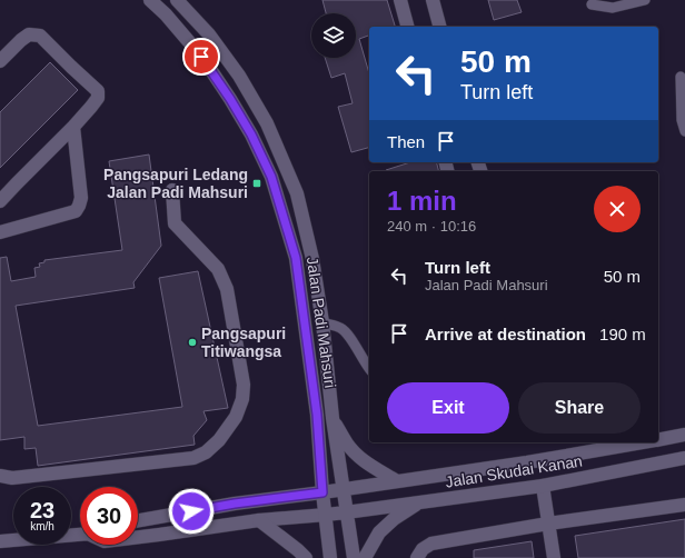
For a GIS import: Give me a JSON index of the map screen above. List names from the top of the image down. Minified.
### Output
{"streets":{"street":["Jalan Padi Mahsuri","Jalan Skudai Kanan"]},"crossings":[["Jalan Padi Mahsuri","Jalan Skudai Kanan"]],"places":{"transit":["Pangsapuri Ledang Jalan Padi Mahsuri"],"other":["Pangsapuri Titiwangsa"]},"page":{"turn":["50 m","Turn left"],"then":"Then","heading":["1 min","240 m · 10:16"],"list":[{"name":"Turn left","note":"Jalan Padi Mahsuri","value":"50 m"},{"name":"Arrive at destination","value":"190 m"}],"buttons":["Exit","Share"],"speed":"23 km/h","limit":"30"}}
